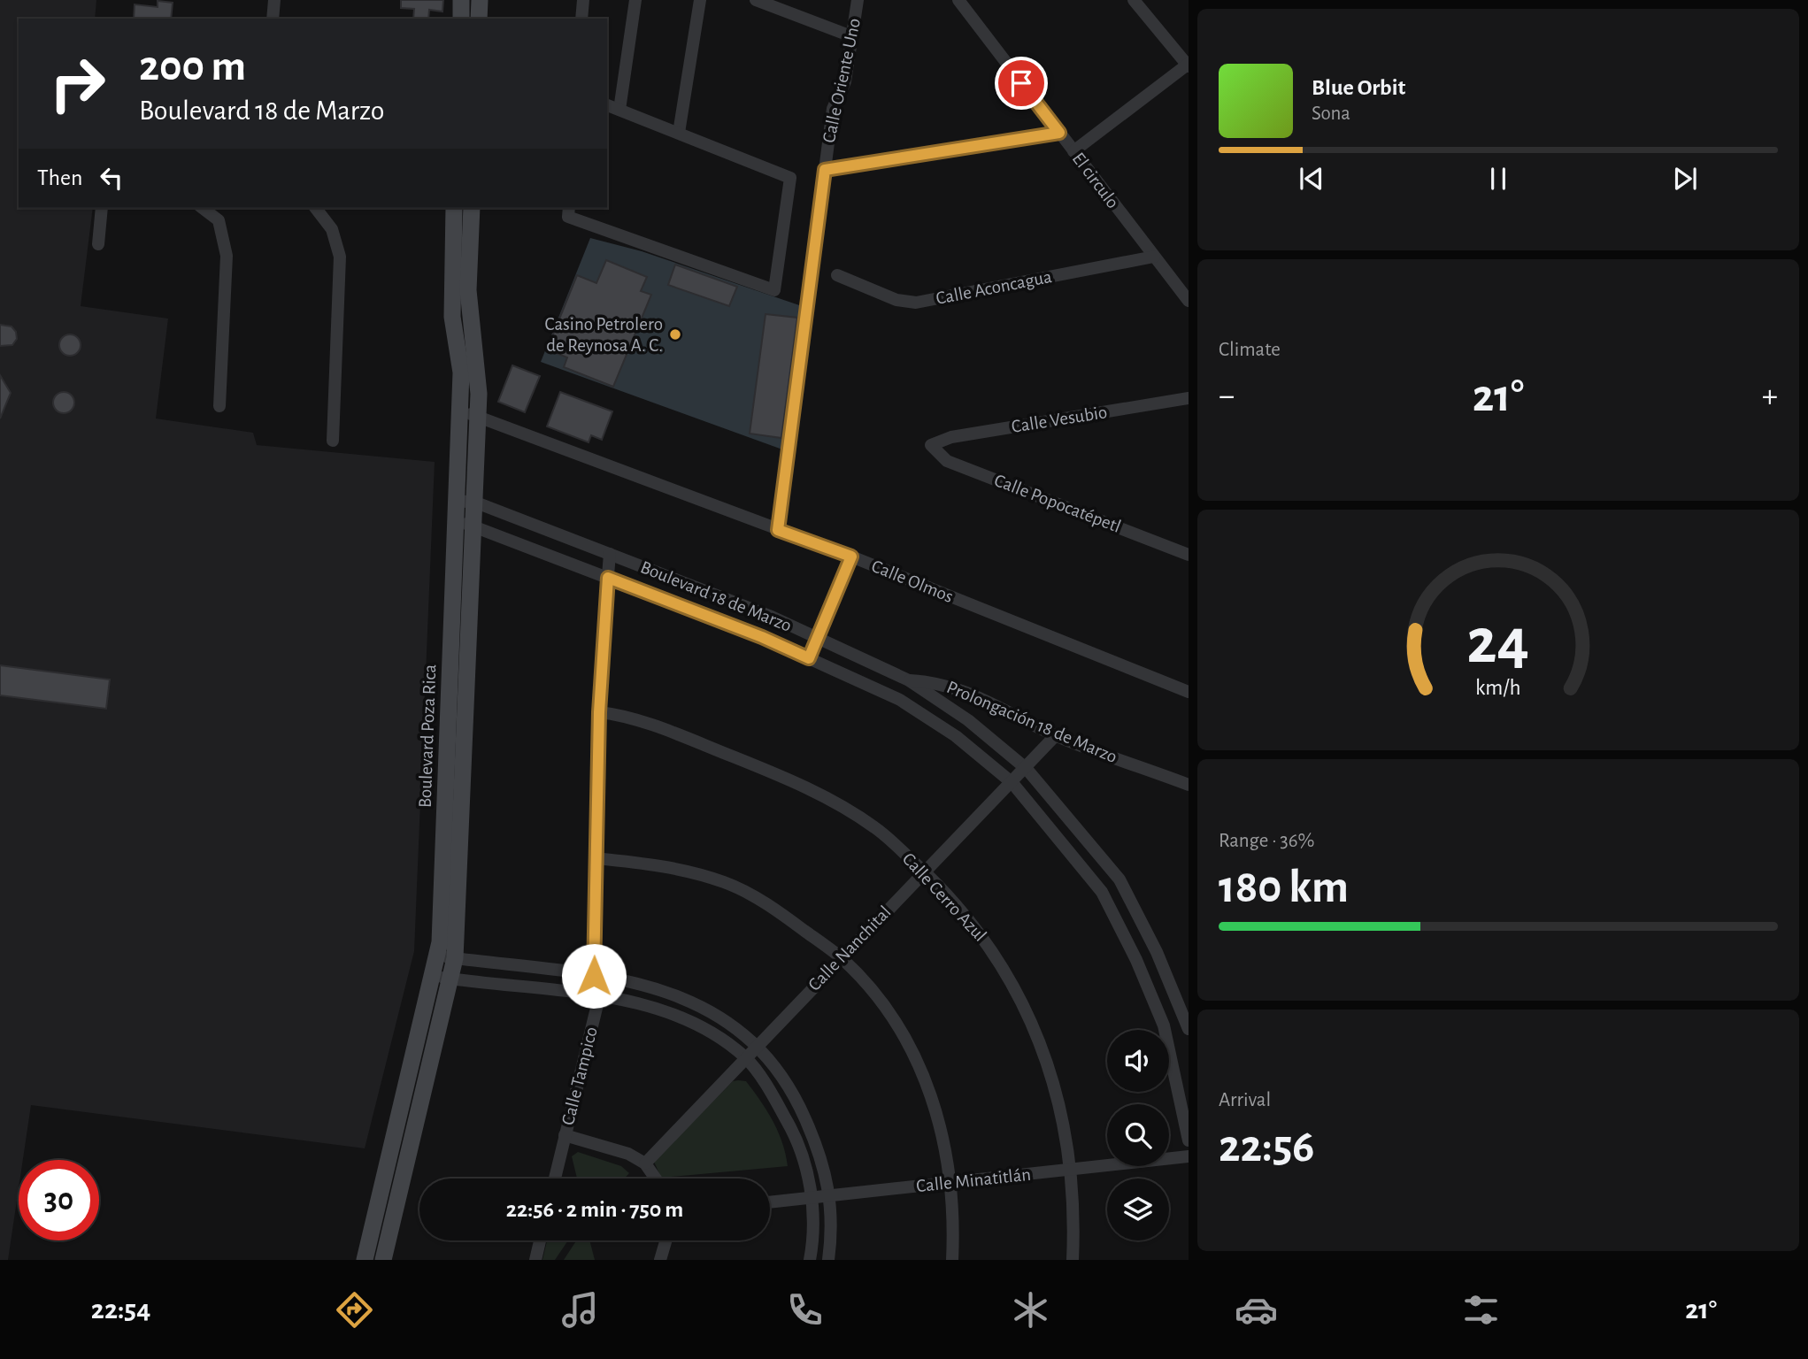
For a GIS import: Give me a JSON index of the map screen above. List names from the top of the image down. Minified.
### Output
{"streets":{"main road":["Boulevard Poza Rica"],"street":["Calle Oriente Uno","El circulo","Calle Aconcagua","Calle Vesubio","Calle Popocatépetl","Calle Olmos","Boulevard 18 de Marzo","Prolongación 18 de Marzo","Calle Cerro Azul","Calle Nanchital","Calle Tampico","Calle Minatitlán"]},"crossings":[["Calle Oriente Uno","Calle Olmos"],["El circulo","Calle Aconcagua"],["Calle Vesubio","Calle Popocatépetl"],["Calle Olmos","Boulevard Poza Rica"],["Boulevard 18 de Marzo","Prolongación 18 de Marzo"],["Boulevard 18 de Marzo","Boulevard Poza Rica"],["Boulevard 18 de Marzo","Calle Nanchital"],["Boulevard 18 de Marzo","Calle Tampico"],["Prolongación 18 de Marzo","Calle Nanchital"],["Calle Cerro Azul","Calle Nanchital"],["Calle Cerro Azul","Calle Tampico"],["Calle Cerro Azul","Calle Minatitlán"]],"places":["Casino Petrolero de Reynosa A. C."],"page":{"turn":["200 m","Boulevard 18 de Marzo"],"song":["Blue Orbit","Sona"],"then":"Then","tile":["Climate",["Range · 36%","180 km"],["Arrival","22:56"]],"heat":["−","21°","+"],"limit":"30","trip":"22:56 · 2 min · 750 m","tabs":["22:54","21°"],"gauge":["24","km/h"]}}
